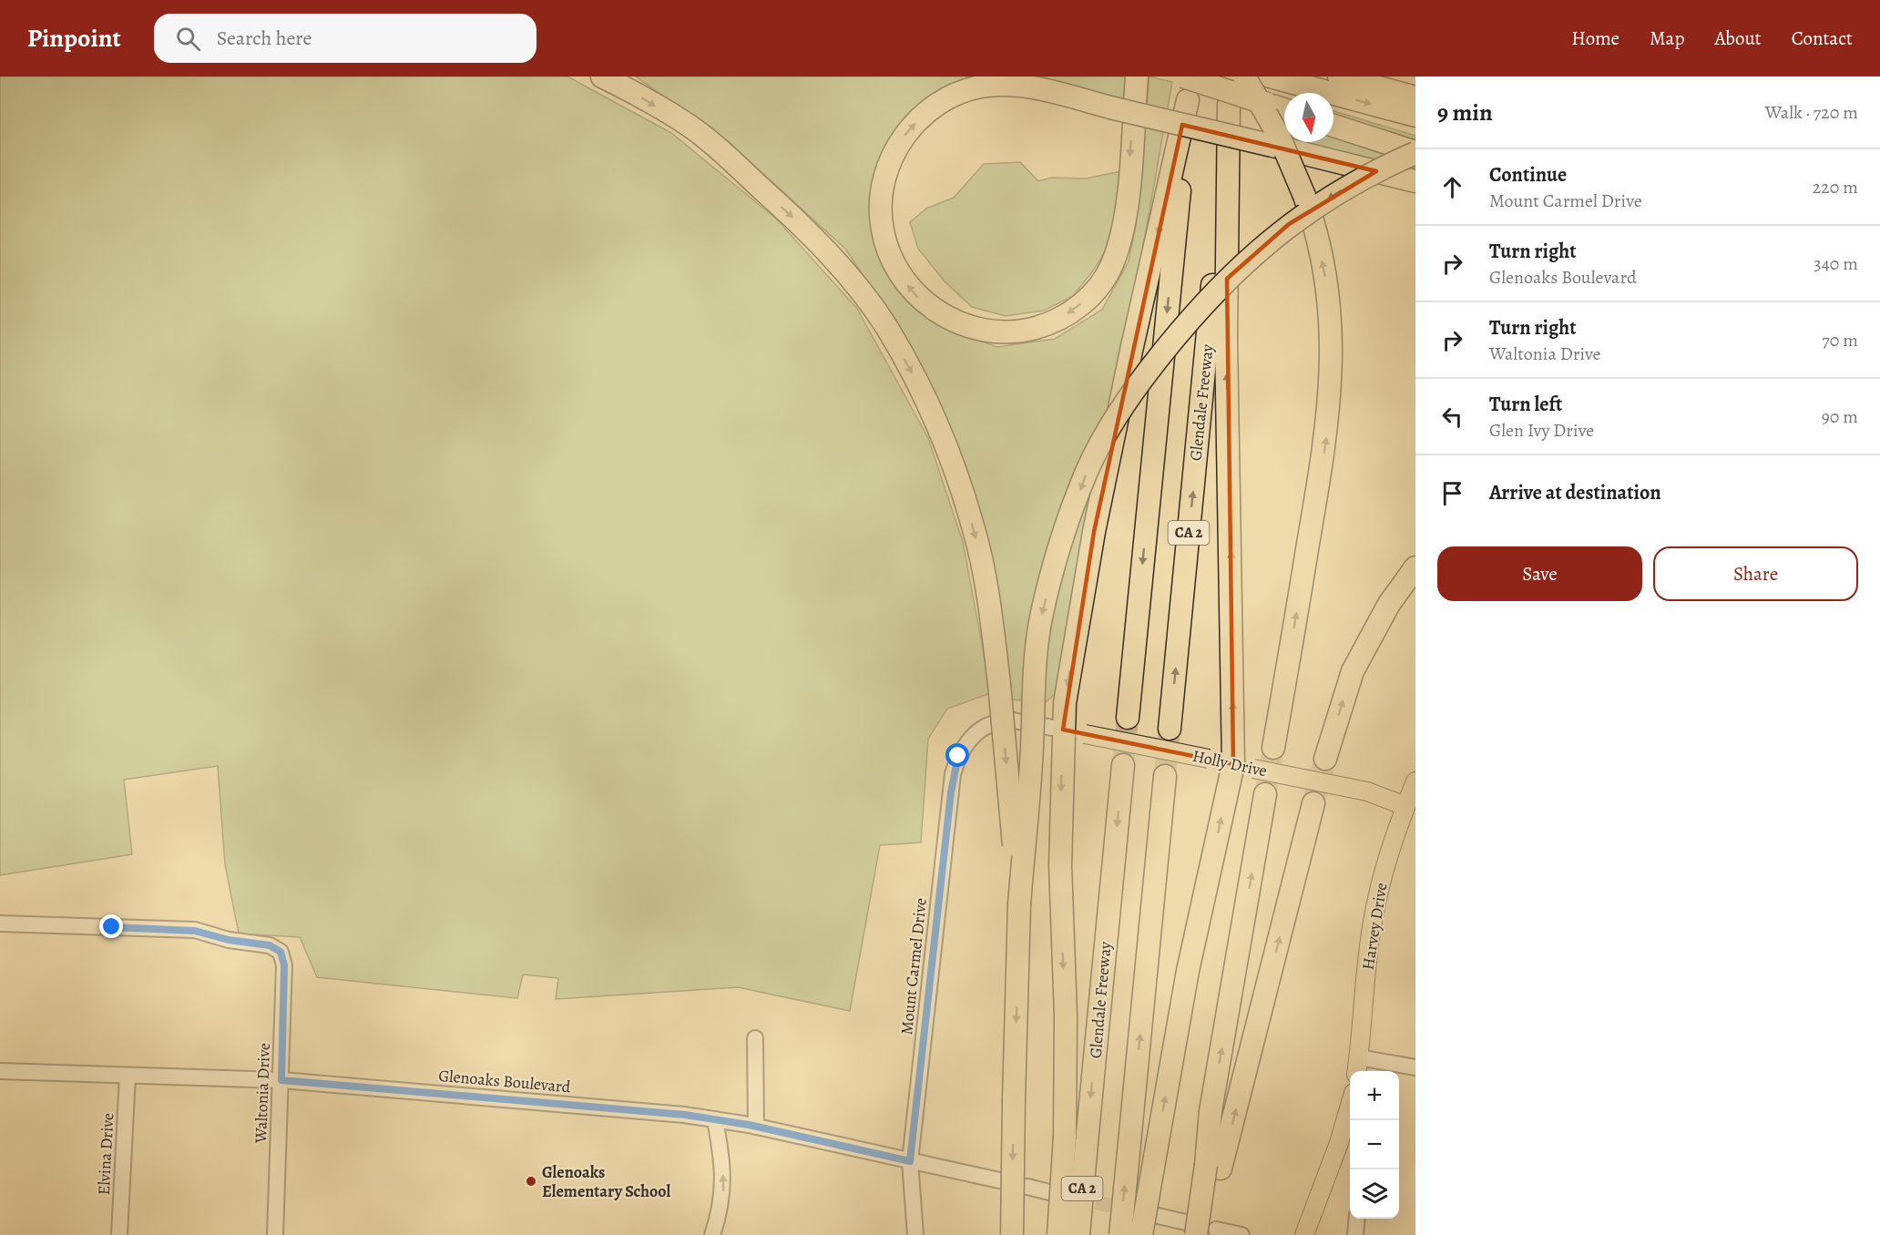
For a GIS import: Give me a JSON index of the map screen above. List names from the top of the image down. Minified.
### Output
{"streets":{"highway":["Glendale Freeway","CA 2"],"main road":["Holly Drive","Harvey Drive"],"street":["Mount Carmel Drive","Glenoaks Boulevard","Waltonia Drive","Elvina Drive"]},"crossings":[["Holly Drive","Harvey Drive"],["Mount Carmel Drive","Glenoaks Boulevard"],["Glenoaks Boulevard","Waltonia Drive"],["Glenoaks Boulevard","Elvina Drive"]],"places":["Glenoaks Elementary School"],"north":"bottom","page":{"header":"Pinpoint","search":"Search here","nav":["Home","Map","About","Contact"],"heading":["9 min","Walk · 720 m"],"list":[["Continue","Mount Carmel Drive","220 m"],["Turn right","Glenoaks Boulevard","340 m"],["Turn right","Waltonia Drive","70 m"],["Turn left","Glen Ivy Drive","90 m"],"Arrive at destination"],"buttons":["Save","Share"],"map_buttons":["+","−"]}}
